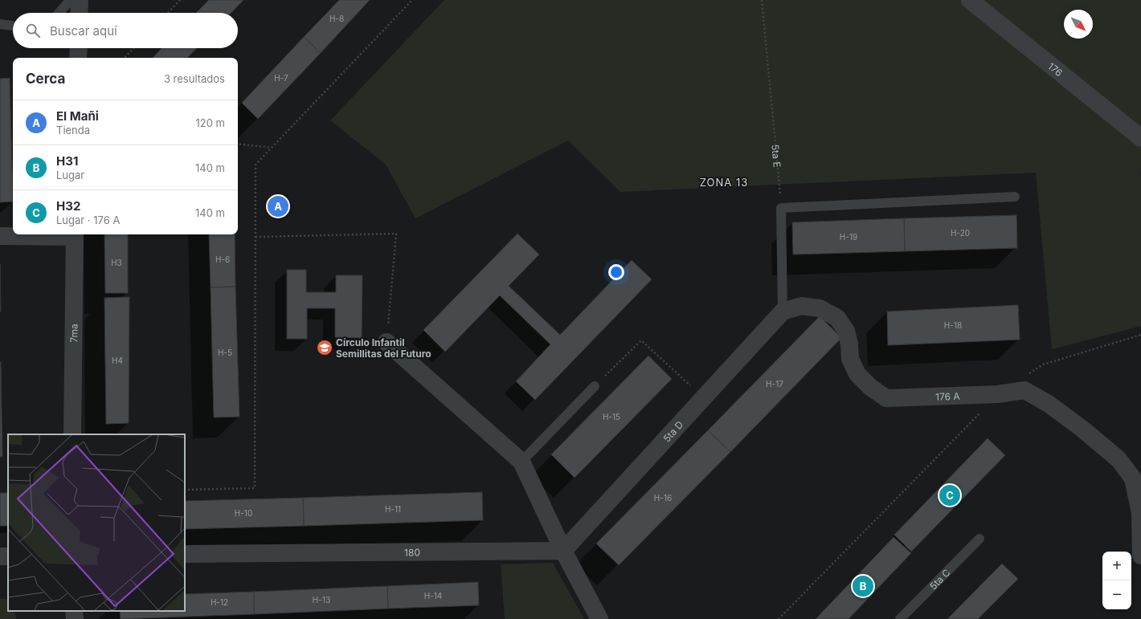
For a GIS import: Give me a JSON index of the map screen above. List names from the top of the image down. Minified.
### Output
{"streets":{"street":["176","7ma","176 A","5ta D","180"],"lane":["5ta C"],"path":["5ta E"]},"crossings":[["176 A","5ta D"],["5ta D","180"]],"districts":["ZONA 13"],"places":{"school or university":["Círculo Infantil Semillitas del Futuro"]},"house_numbers":["H-8","H-7","H-20","H-19","H-6","H3","H-18","H-5","H4","H-17","H-15","H-16","H-11","H-10","H-14","H-13","H-12"],"north":"bottom right","page":{"search":"Buscar aquí","heading":["Cerca","3 resultados"],"list":[{"mark":"A","name":"El Mañi","note":"Tienda","value":"120 m"},{"mark":"B","name":"H31","note":"Lugar","value":"140 m"},{"mark":"C","name":"H32","note":"Lugar · 176 A","value":"140 m"}],"pins":["A","C","B"],"map_buttons":["+","−"]}}
